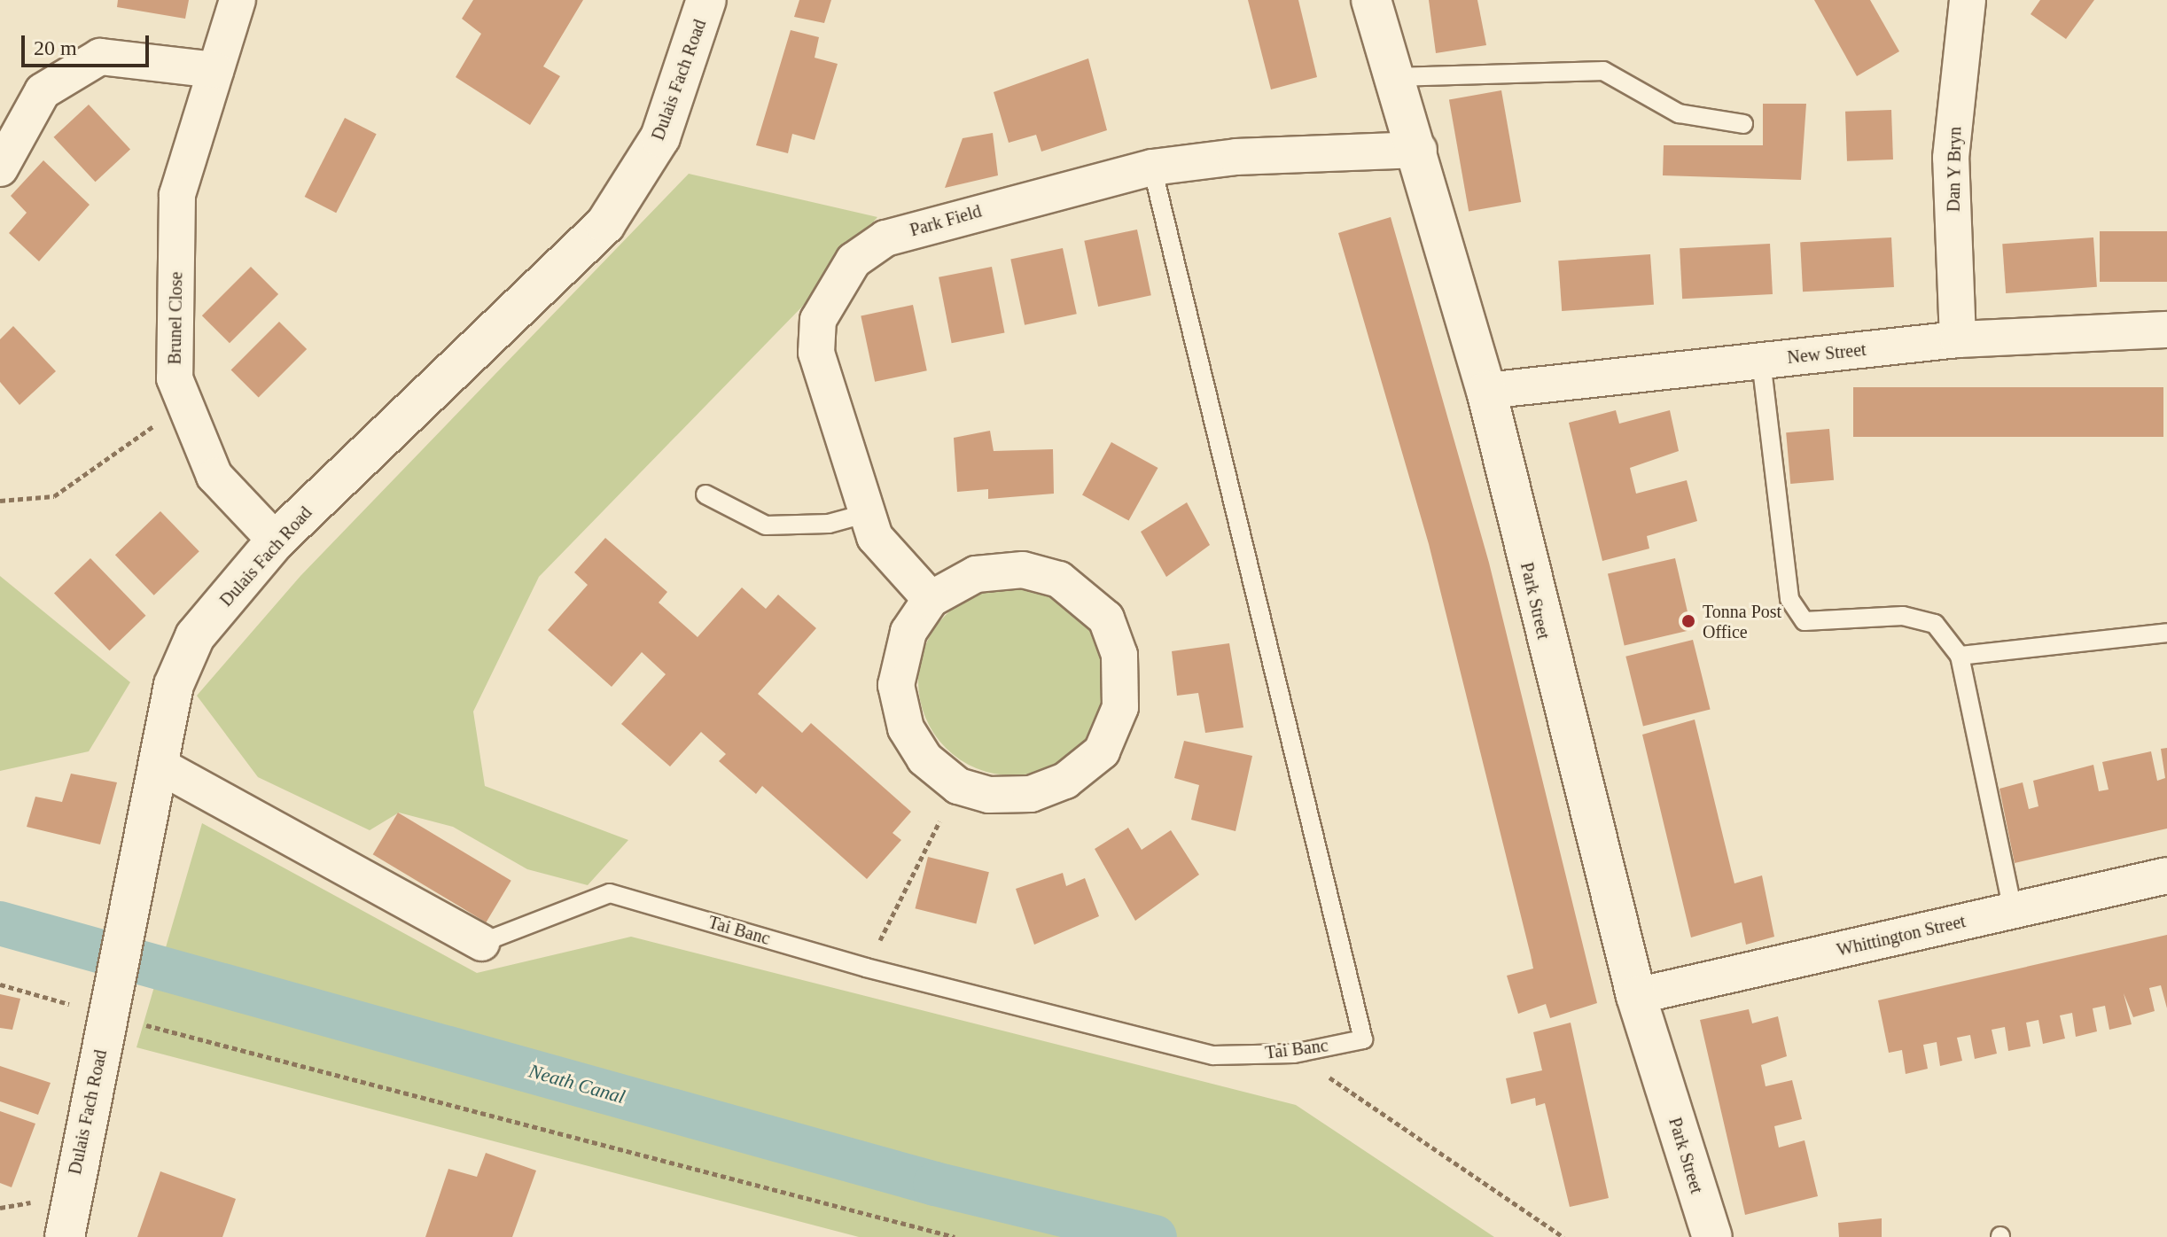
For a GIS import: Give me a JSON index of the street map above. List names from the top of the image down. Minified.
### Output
{"streets":{"main road":["Dulais Fach Road","Park Street"],"street":["Dan Y Bryn","Park Field","Brunel Close","New Street","Tai Banc","Whittington Street"]},"crossings":[["Dulais Fach Road","Brunel Close"],["Dulais Fach Road","Tai Banc"],["Dan Y Bryn","New Street"],["Park Field","Park Street"],["Park Field","Tai Banc"],["New Street","Park Street"],["Park Street","Whittington Street"]],"water":["Neath Canal"],"places":["Tonna Post Office"],"scale_bar":"20 m"}
